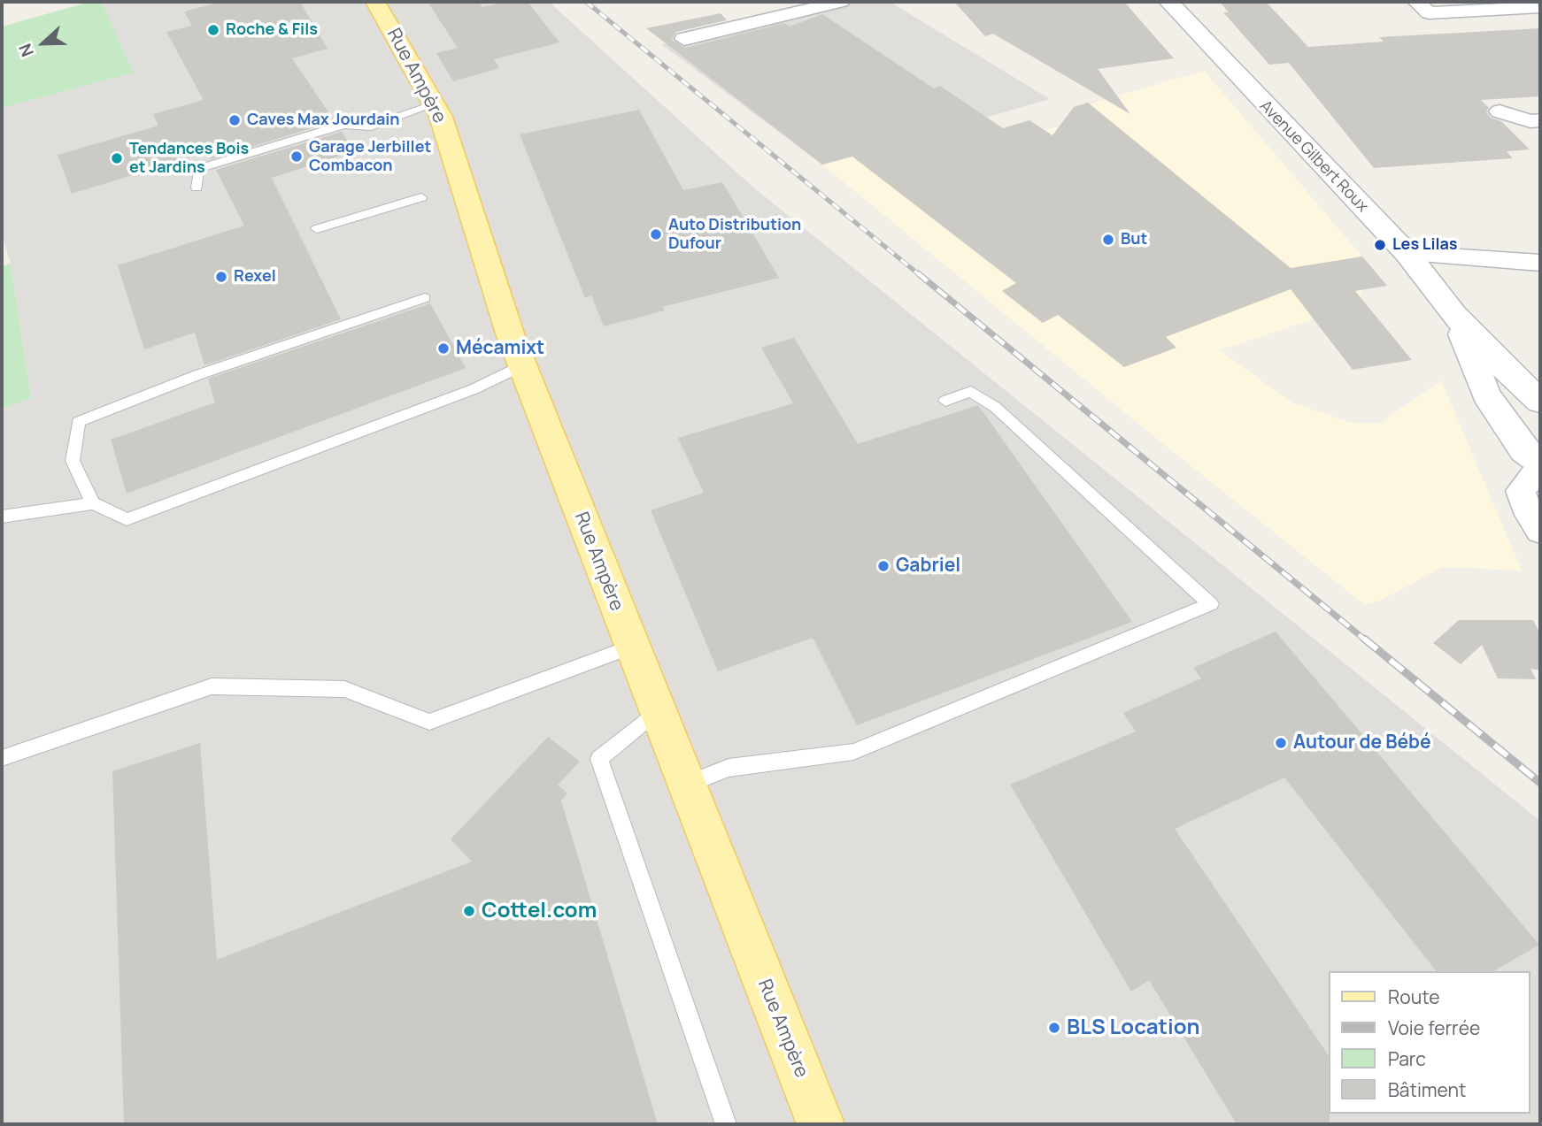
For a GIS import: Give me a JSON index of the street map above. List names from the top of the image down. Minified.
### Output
{"streets":{"main road":["Rue Ampère","Avenue Gilbert Roux"]},"places":["Roche & Fils","Caves Max Jourdain","Garage Jerbillet Combacon","Tendances Bois et Jardins","Auto Distribution Dufour","But","Les Lilas","Rexel","Mécamixt","Gabriel","Autour de Bébé","Cottel.com","BLS Location"],"legend":["Route","Voie ferrée","Parc","Bâtiment"],"north":"left"}
